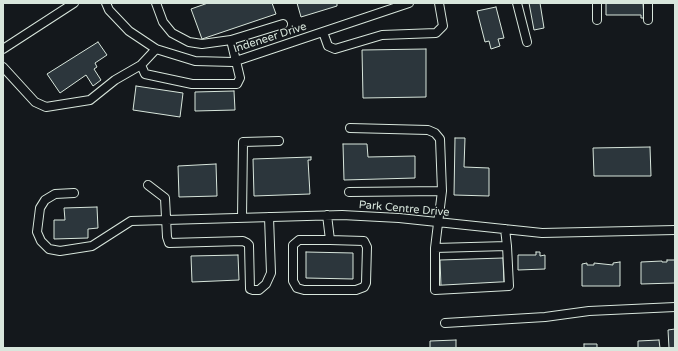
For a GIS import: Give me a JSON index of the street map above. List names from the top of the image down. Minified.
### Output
{"streets":{"street":["Indeneer Drive","Park Centre Drive"]}}
